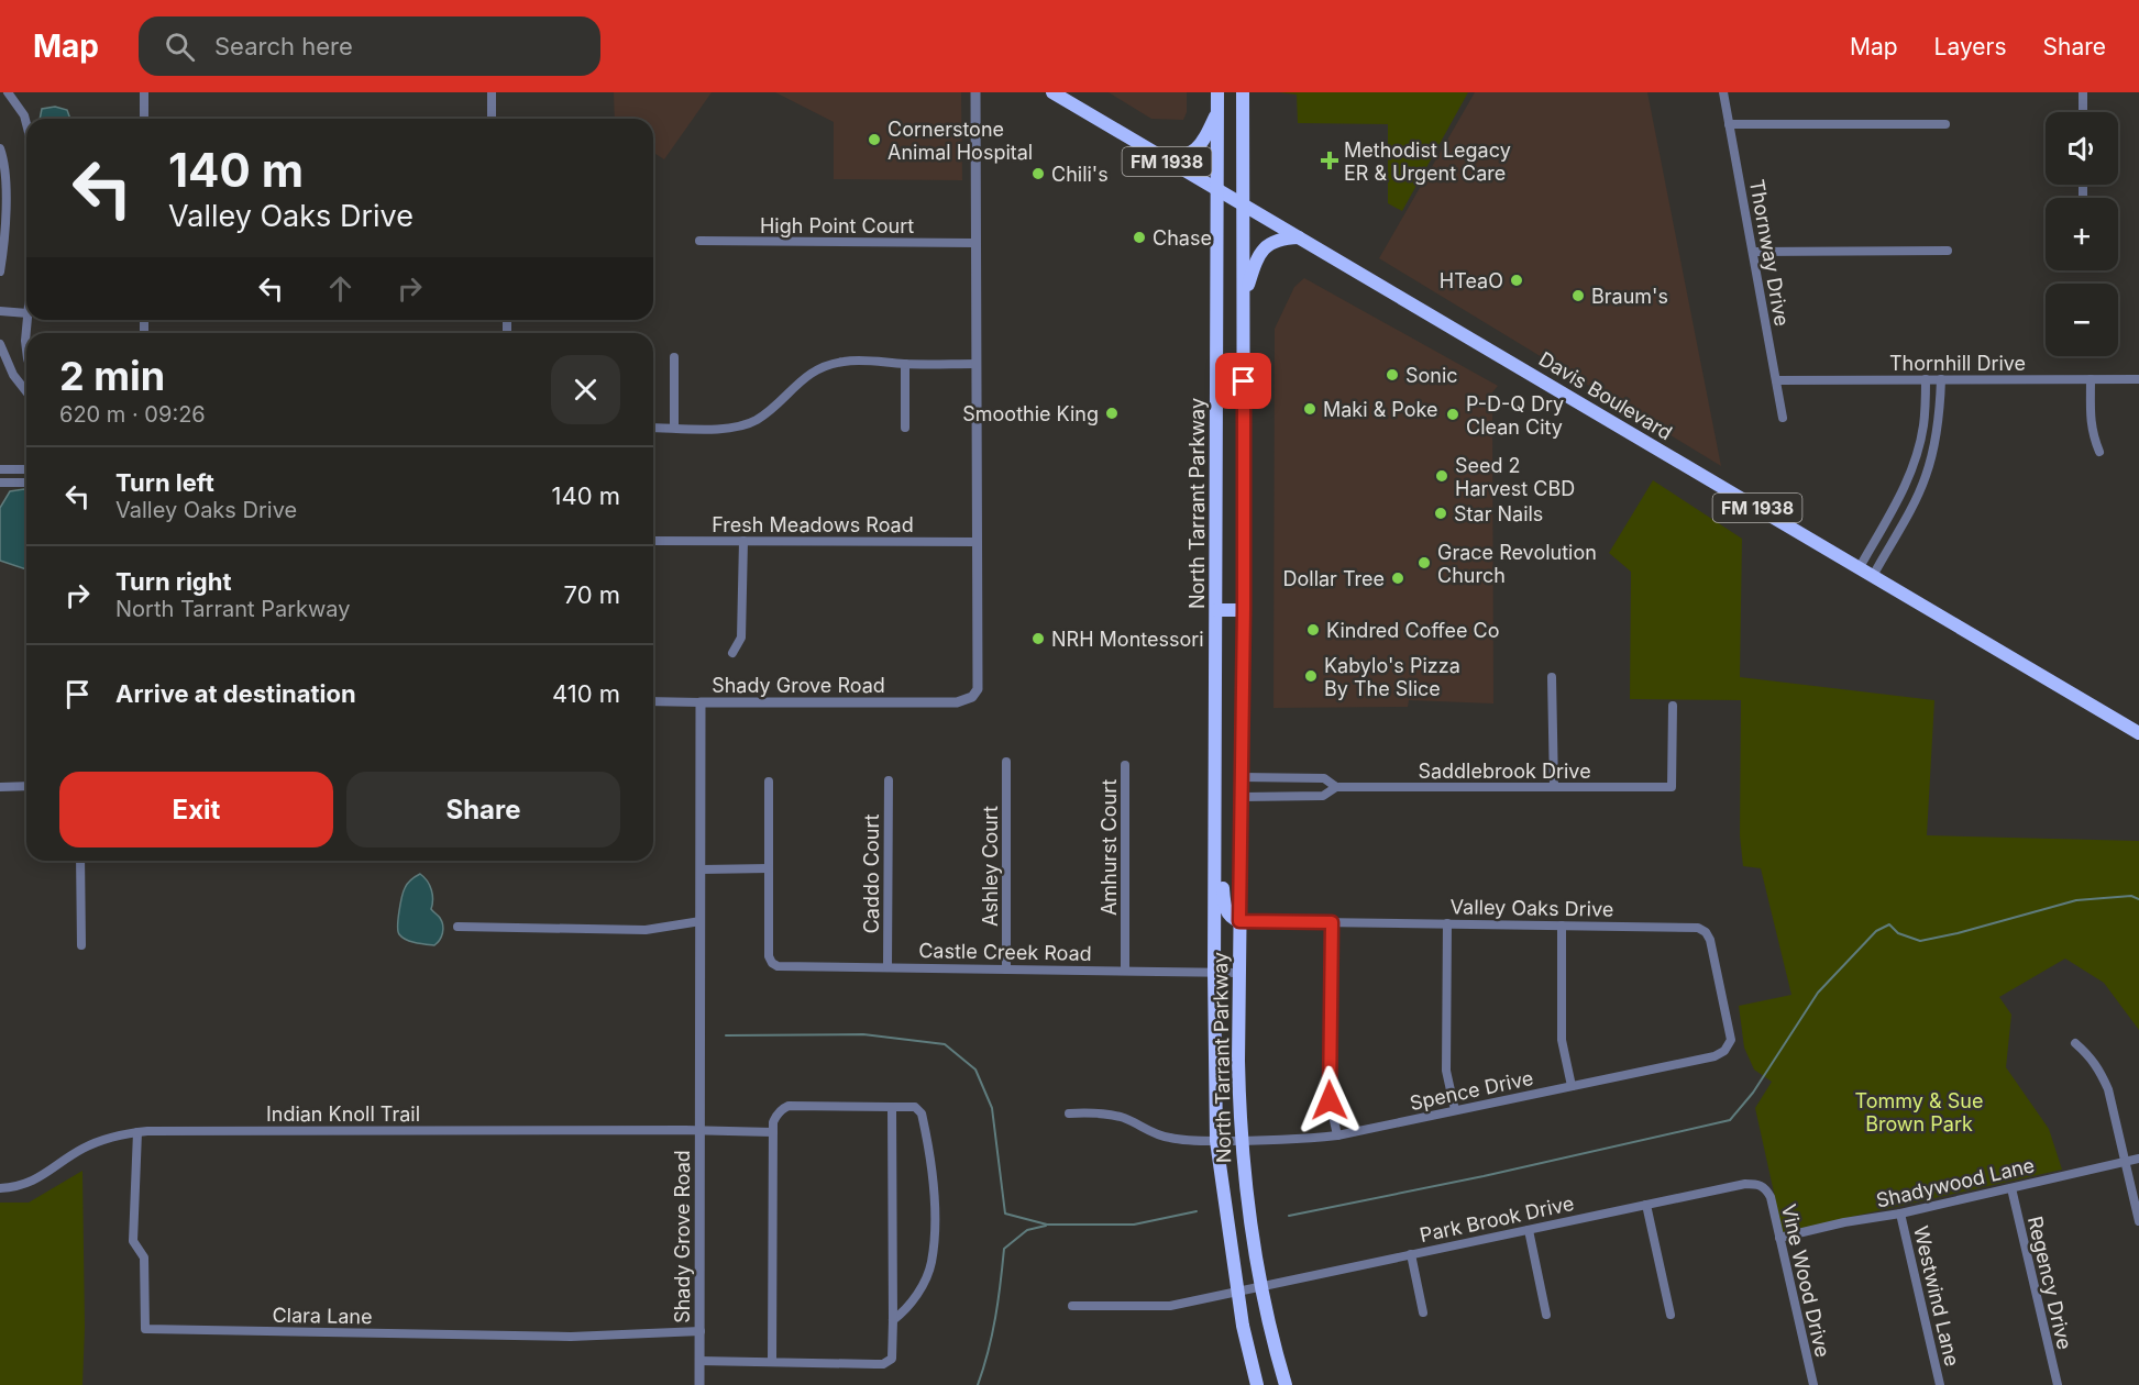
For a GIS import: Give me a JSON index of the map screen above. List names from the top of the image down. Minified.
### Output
{"streets":{"main road":["FM 1938","Davis Boulevard","North Tarrant Parkway"],"street":["High Point Court","Thornway Drive","Thornhill Drive","Fresh Meadows Road","Shady Grove Road","Saddlebrook Drive","Amhurst Court","Ashley Court","Caddo Court","Valley Oaks Drive","Castle Creek Road","Spence Drive","Indian Knoll Trail","Shadywood Lane","Park Brook Drive","Vine Wood Drive","Regency Drive","Westwind Lane","Clara Lane"]},"crossings":[["High Point Court","Shady Grove Road"],["Thornway Drive","Thornhill Drive"],["Davis Boulevard","North Tarrant Parkway"],["North Tarrant Parkway","Saddlebrook Drive"],["North Tarrant Parkway","Valley Oaks Drive"],["North Tarrant Parkway","Castle Creek Road"],["North Tarrant Parkway","Spence Drive"],["North Tarrant Parkway","Park Brook Drive"],["Fresh Meadows Road","Shady Grove Road"],["Shady Grove Road","Indian Knoll Trail"],["Shady Grove Road","Clara Lane"],["Amhurst Court","Castle Creek Road"],["Ashley Court","Castle Creek Road"],["Caddo Court","Castle Creek Road"],["Valley Oaks Drive","Spence Drive"],["Indian Knoll Trail","Clara Lane"],["Shadywood Lane","Vine Wood Drive"],["Shadywood Lane","Regency Drive"],["Shadywood Lane","Westwind Lane"],["Park Brook Drive","Vine Wood Drive"]],"parks":["Tommy & Sue Brown Park"],"places":{"other":["Cornerstone Animal Hospital","Chili's","Chase","HTeaO","Braum's","Sonic","Maki & Poke","Smoothie King","P-D-Q Dry Clean City","Seed 2 Harvest CBD","Star Nails","Grace Revolution Church","Dollar Tree","Kindred Coffee Co","NRH Montessori","Kabylo's Pizza By The Slice"],"health":["Methodist Legacy ER & Urgent Care"]},"page":{"header":"Map","search":"Search here","nav":["Map","Layers","Share"],"map_buttons":["+","−"],"turn":["140 m","Valley Oaks Drive"],"heading":["2 min","620 m · 09:26"],"list":[{"name":"Turn left","note":"Valley Oaks Drive","value":"140 m"},{"name":"Turn right","note":"North Tarrant Parkway","value":"70 m"},{"name":"Arrive at destination","value":"410 m"}],"buttons":["Exit","Share"]}}
